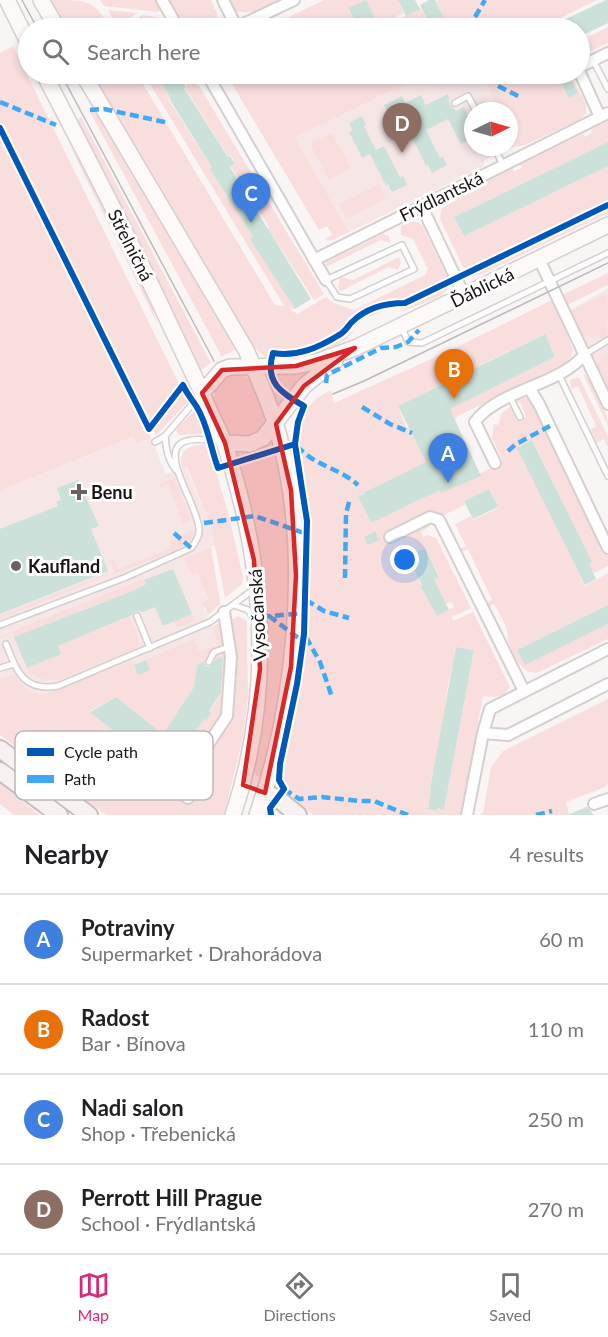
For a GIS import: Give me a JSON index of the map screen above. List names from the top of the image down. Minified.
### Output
{"streets":{"main road":["Střelničná","Ďáblická","Vysočanská"],"street":["Frýdlantská"]},"crossings":[["Střelničná","Vysočanská"]],"places":{"health":["Benu"],"other":["Kaufland"]},"legend":["Cycle path","Path"],"north":"right","page":{"search":"Search here","pins":["D","C","B","A"],"heading":["Nearby","4 results"],"list":[{"mark":"A","name":"Potraviny","note":"Supermarket · Drahorádova","value":"60 m"},{"mark":"B","name":"Radost","note":"Bar · Bínova","value":"110 m"},{"mark":"C","name":"Nadi salon","note":"Shop · Třebenická","value":"250 m"},{"mark":"D","name":"Perrott Hill Prague","note":"School · Frýdlantská","value":"270 m"}],"nav":["Map","Directions","Saved"]}}
